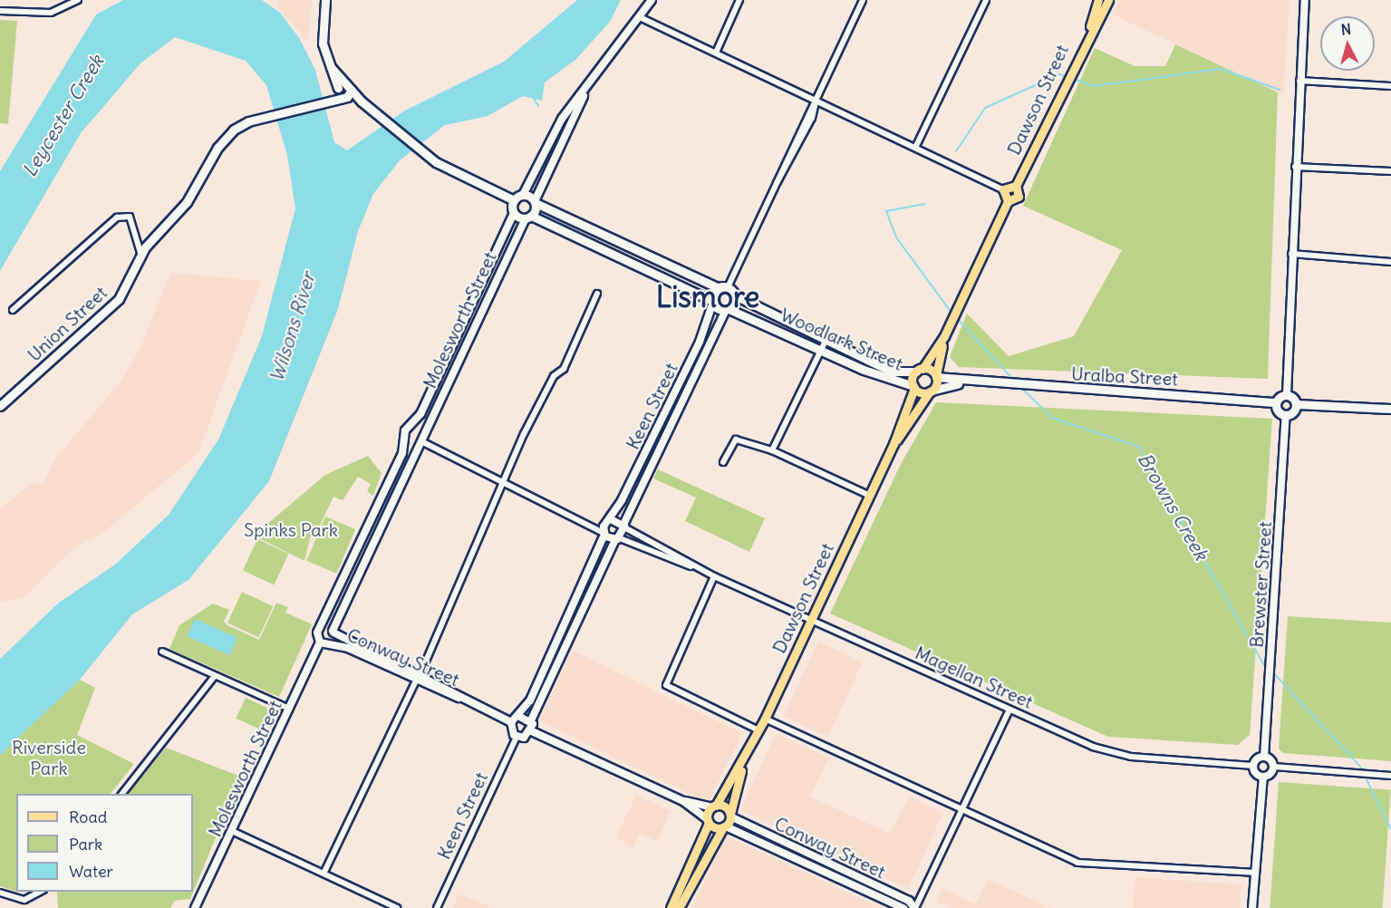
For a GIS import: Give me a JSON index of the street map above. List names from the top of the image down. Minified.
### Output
{"streets":{"main road":["Dawson Street","Union Street","Woodlark Street","Uralba Street"],"street":["Molesworth Street","Keen Street","Brewster Street","Conway Street","Magellan Street"]},"crossings":[["Dawson Street","Woodlark Street"],["Dawson Street","Uralba Street"],["Dawson Street","Conway Street"],["Dawson Street","Magellan Street"],["Molesworth Street","Conway Street"],["Woodlark Street","Keen Street"],["Keen Street","Magellan Street"]],"districts":["Lismore"],"water":["Leycester Creek","Wilsons River","Browns Creek"],"parks":["Spinks Park","Riverside Park"],"legend":["Road","Park","Water"],"north":"top"}
